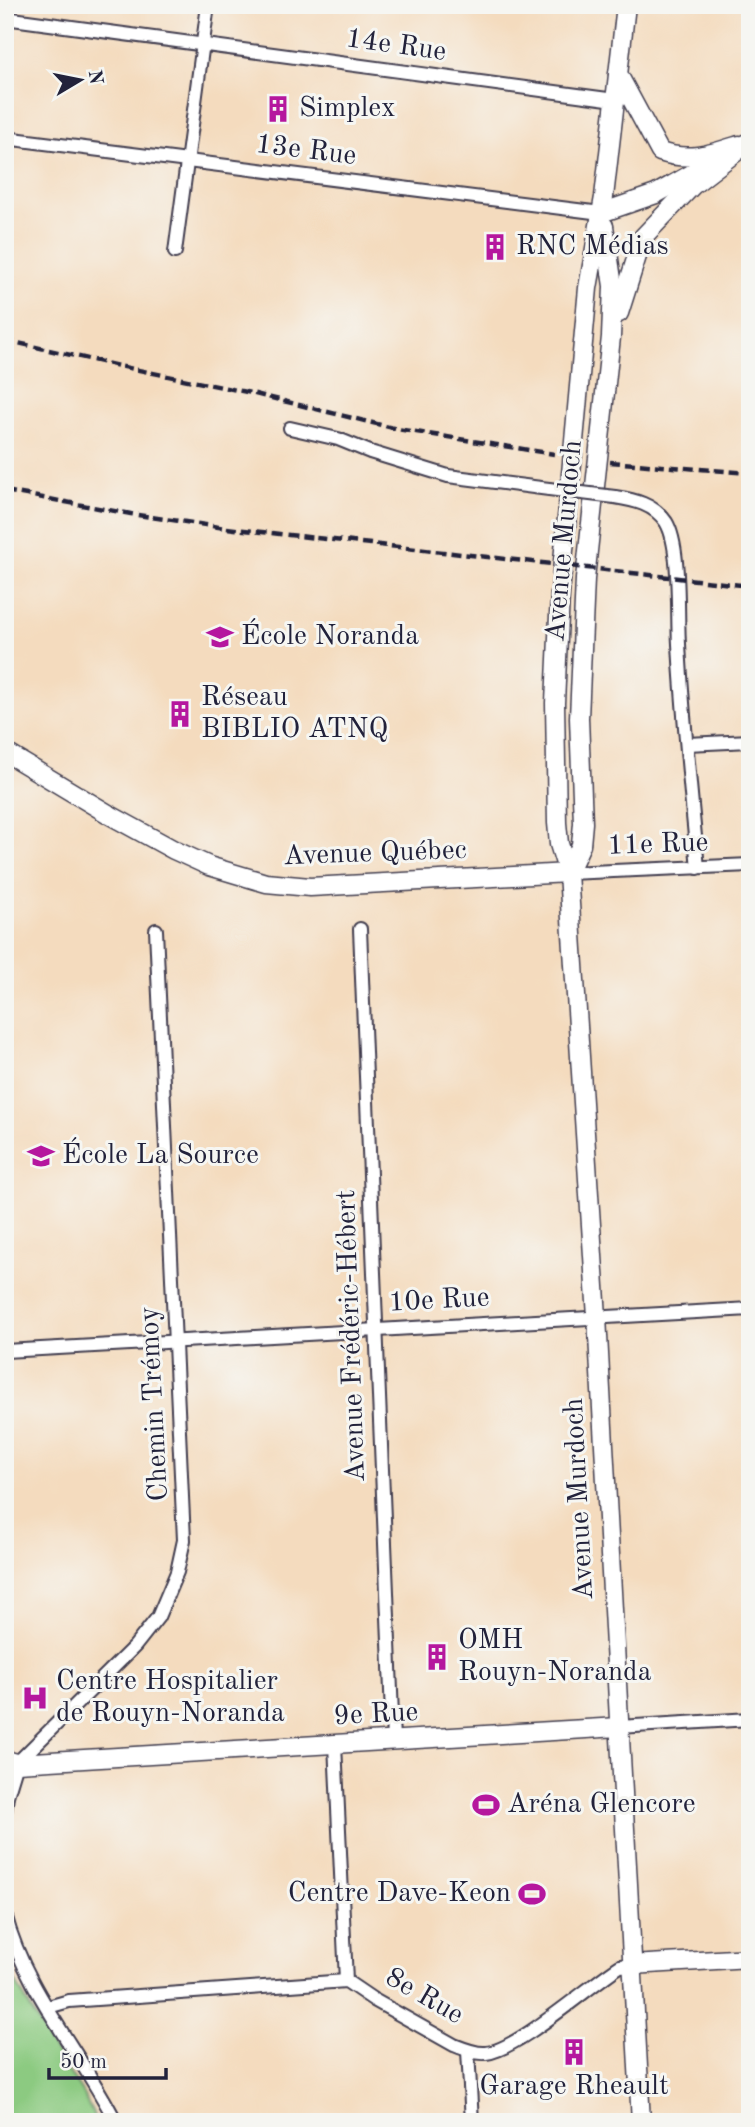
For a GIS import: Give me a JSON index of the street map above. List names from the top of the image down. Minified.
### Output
{"streets":{"street":["14e Rue","13e Rue","Avenue Murdoch","11e Rue","Avenue Québec","10e Rue","Avenue Frédéric-Hébert","Chemin Trémoy","9e Rue","8e Rue"]},"crossings":[["14e Rue","Avenue Murdoch"],["13e Rue","Avenue Murdoch"],["Avenue Murdoch","11e Rue"],["Avenue Murdoch","Avenue Québec"],["Avenue Murdoch","10e Rue"],["Avenue Murdoch","9e Rue"],["Avenue Murdoch","8e Rue"],["11e Rue","Avenue Québec"],["10e Rue","Avenue Frédéric-Hébert"],["10e Rue","Chemin Trémoy"],["Avenue Frédéric-Hébert","9e Rue"],["Chemin Trémoy","9e Rue"]],"places":{"building":["Simplex","RNC Médias","Réseau BIBLIO ATNQ","OMH Rouyn-Noranda","Garage Rheault"],"school or university":["École Noranda","École La Source"],"hospital":["Centre Hospitalier de Rouyn-Noranda"],"sports":["Aréna Glencore","Centre Dave-Keon"]},"scale_bar":"50 m","north":"right"}
